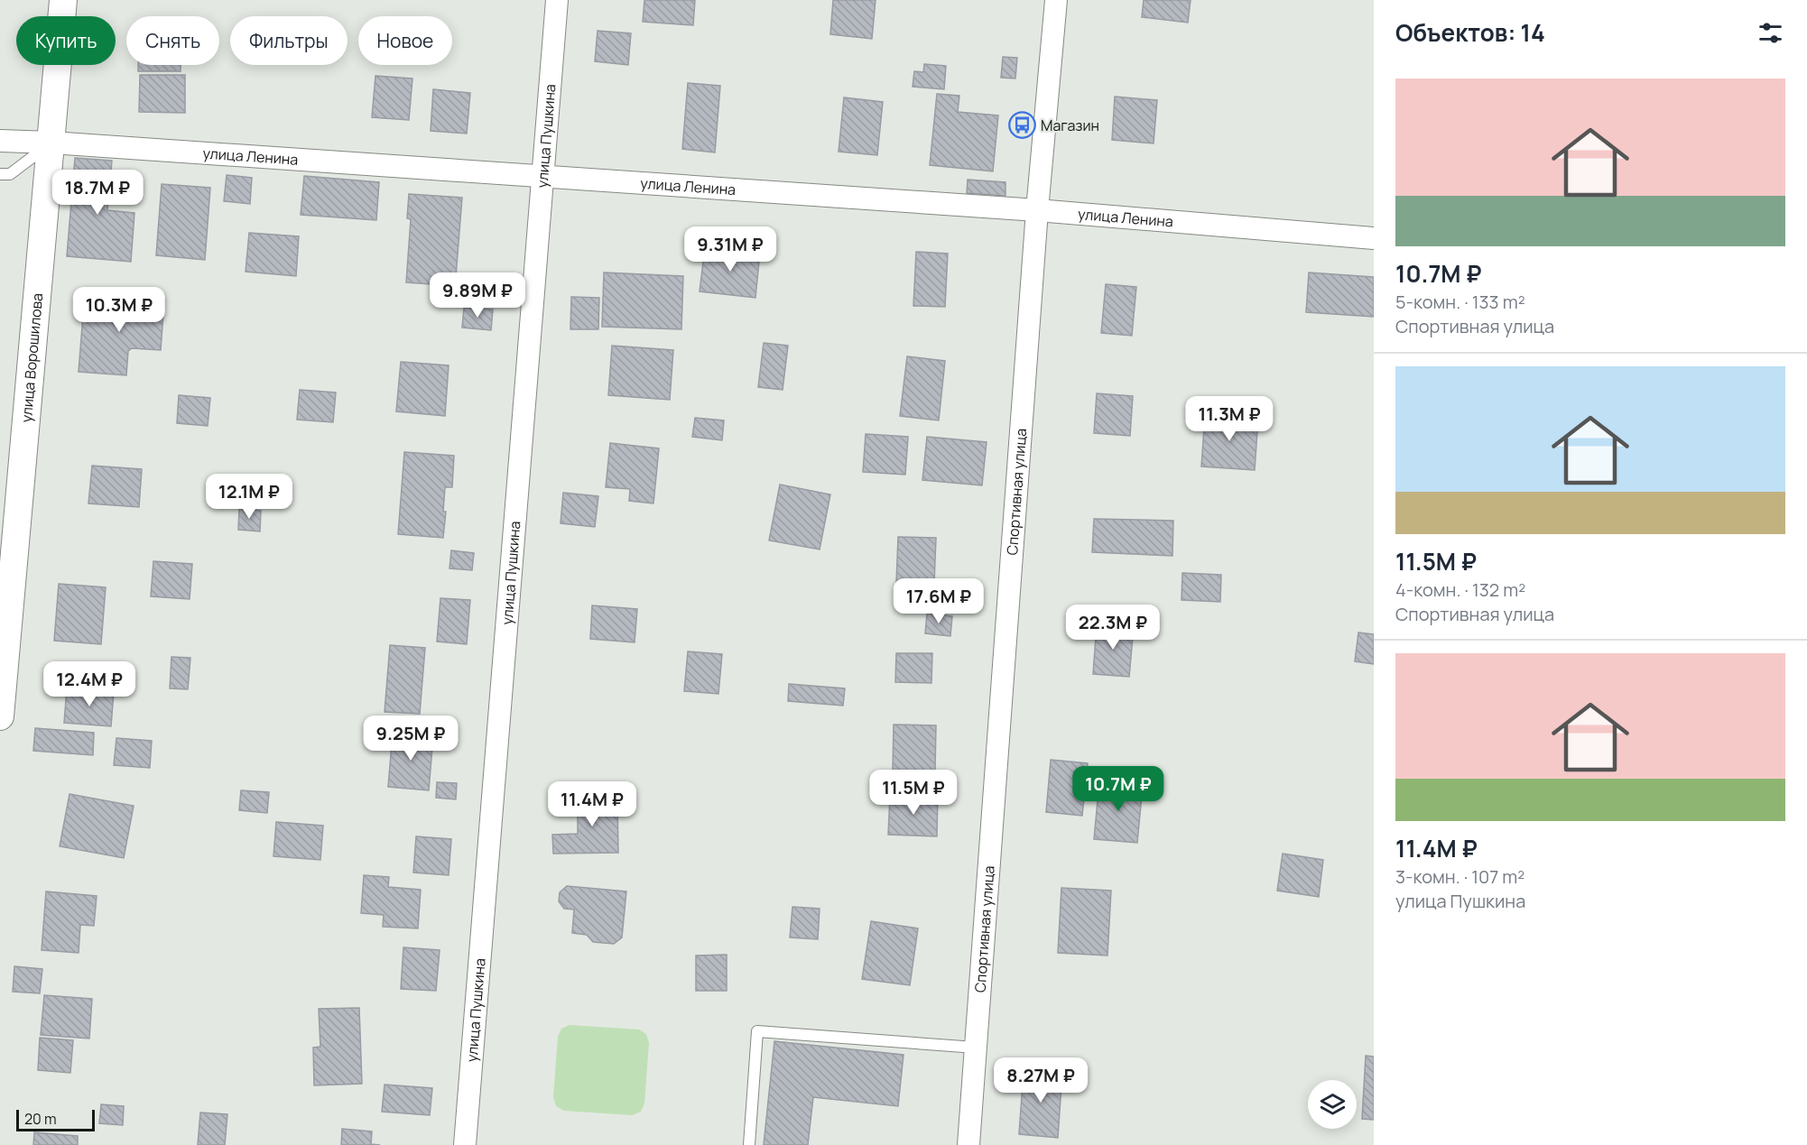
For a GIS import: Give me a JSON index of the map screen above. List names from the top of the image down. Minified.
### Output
{"streets":{"street":["улица Пушкина","улица Ленина","улица Ворошилова","Спортивная улица"]},"crossings":[["улица Пушкина","улица Ленина"],["улица Ленина","улица Ворошилова"],["улица Ленина","Спортивная улица"]],"places":{"bus stop":["Магазин"]},"scale_bar":"20 m","page":{"heading":"Объектов: 14","chip":["Купить","Снять","Фильтры","Новое"],"list":[{"name":"10.7M ₽","note":"5-комн. · 133 m² · Спортивная улица"},{"name":"11.5M ₽","note":"4-комн. · 132 m² · Спортивная улица"},{"name":"11.4M ₽","note":"3-комн. · 107 m² · улица Пушкина"}],"price":["18.7M ₽","9.31M ₽","9.89M ₽","10.3M ₽","11.3M ₽","12.1M ₽","17.6M ₽","22.3M ₽","12.4M ₽","9.25M ₽","10.7M ₽","11.5M ₽","11.4M ₽","8.27M ₽"],"scale":"20 m"}}
